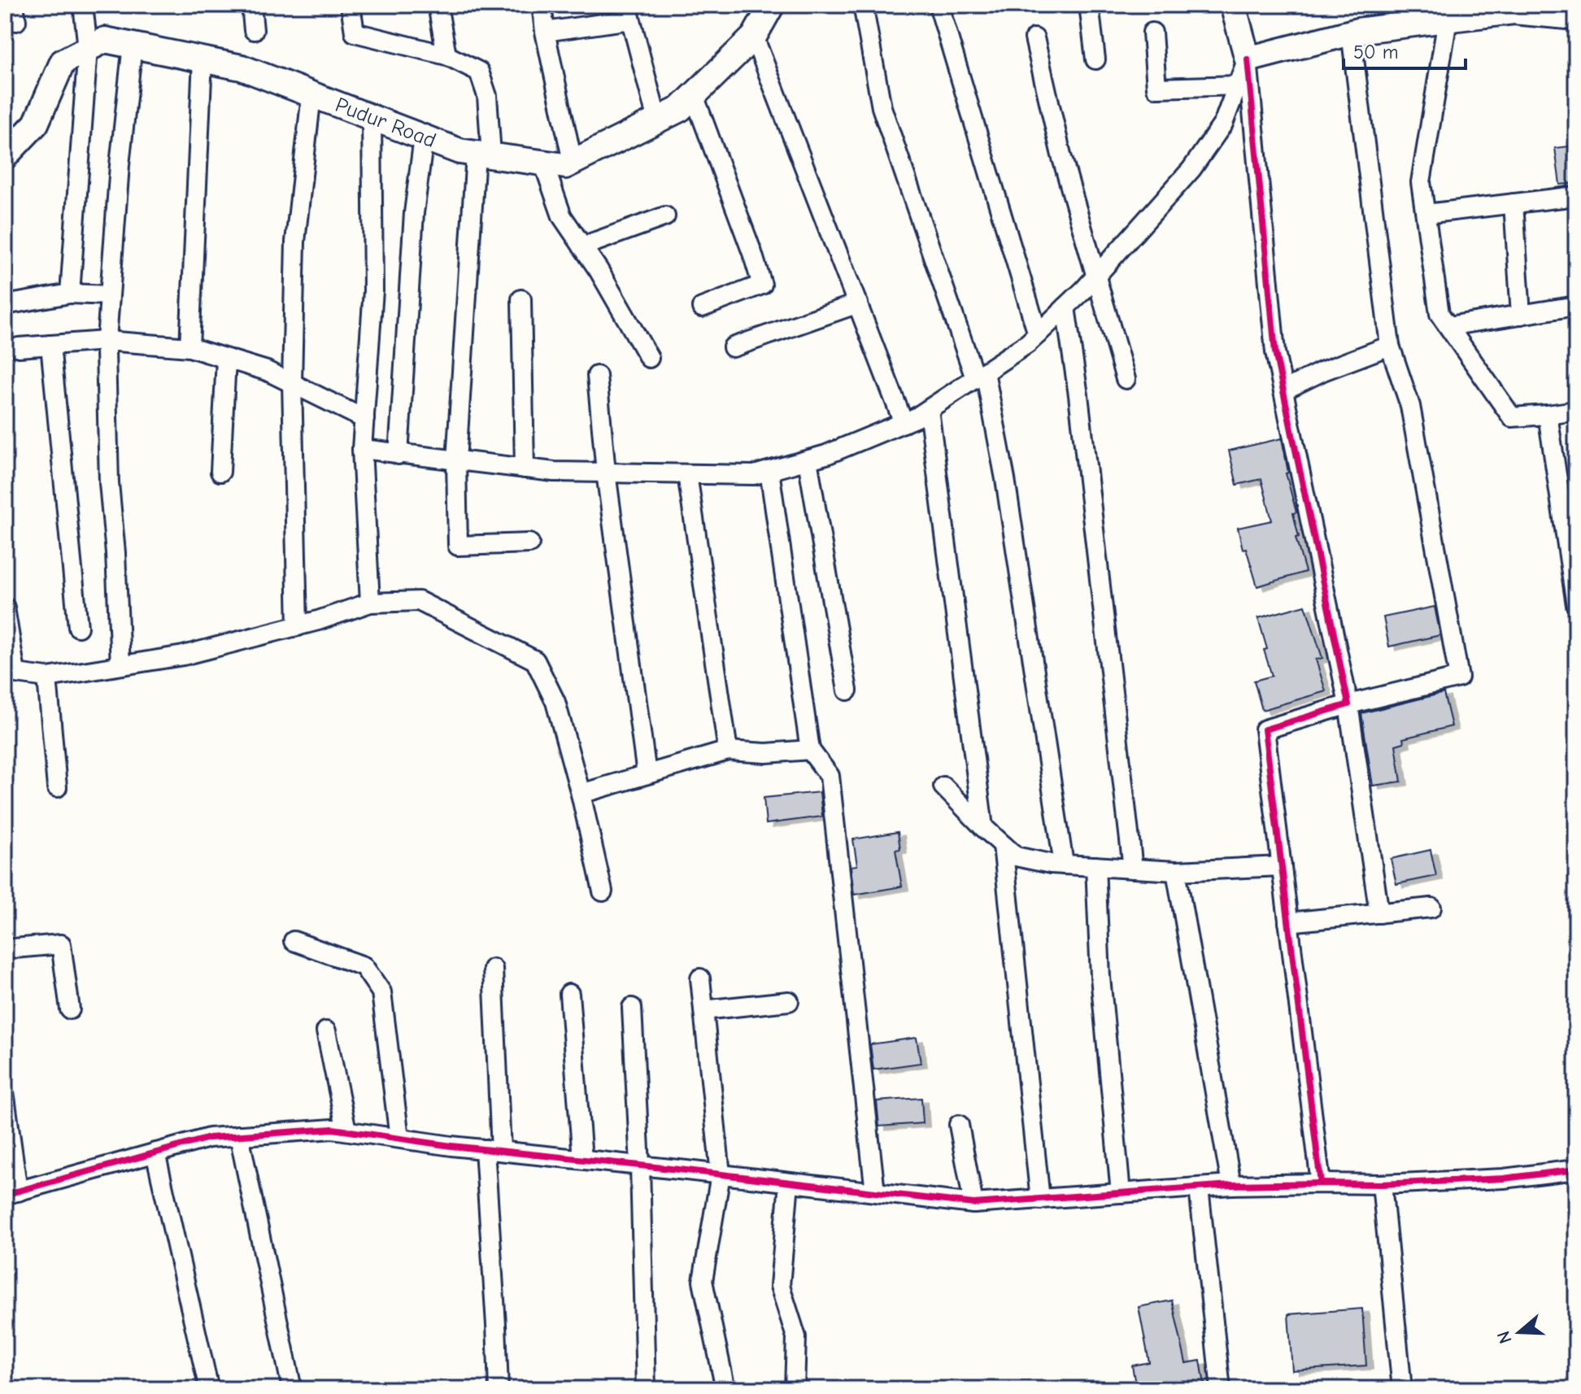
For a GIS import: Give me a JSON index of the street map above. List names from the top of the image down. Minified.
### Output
{"streets":{"street":["Pudur Road"]},"scale_bar":"50 m","north":"left"}
